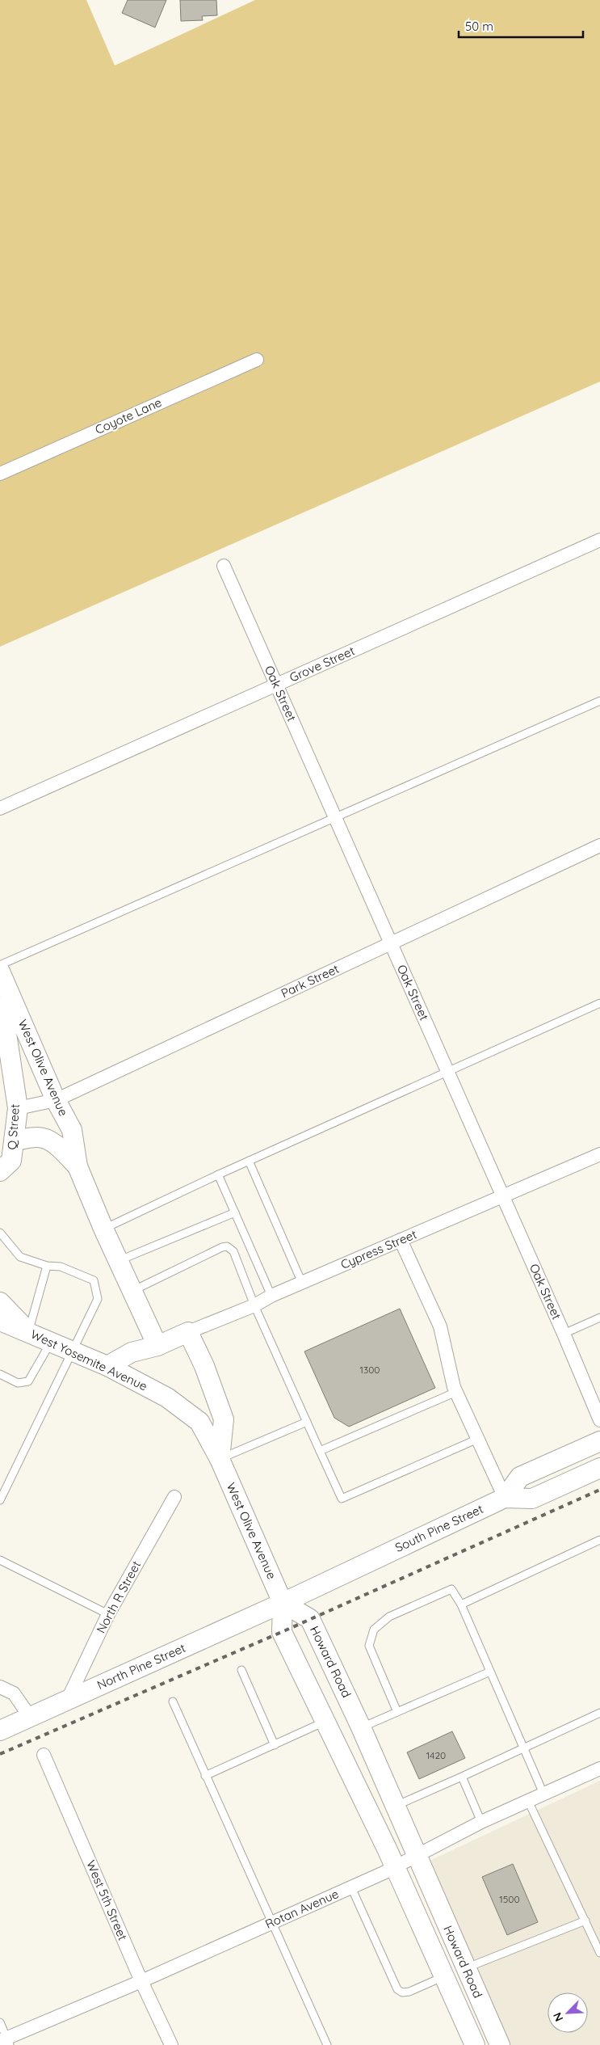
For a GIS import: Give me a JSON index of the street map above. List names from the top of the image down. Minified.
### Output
{"streets":{"main road":["West Olive Avenue","Q Street","Cypress Street","West Yosemite Avenue","South Pine Street","Howard Road","North Pine Street"],"street":["Coyote Lane","Grove Street","Oak Street","Park Street","North R Street","West 5th Street","Rotan Avenue"]},"crossings":[["Grove Street","Oak Street"],["Oak Street","Park Street"],["Oak Street","Cypress Street"],["Park Street","West Olive Avenue"],["Park Street","Q Street"],["West Olive Avenue","Q Street"],["West Olive Avenue","Cypress Street"],["West Olive Avenue","West Yosemite Avenue"],["West Olive Avenue","South Pine Street"],["West Olive Avenue","Howard Road"],["West Olive Avenue","North Pine Street"],["Cypress Street","West Yosemite Avenue"],["South Pine Street","Howard Road"],["South Pine Street","North Pine Street"],["North R Street","North Pine Street"],["Howard Road","North Pine Street"],["Howard Road","Rotan Avenue"],["West 5th Street","Rotan Avenue"]],"house_numbers":["1300","1420","1500"],"scale_bar":"50 m","north":"bottom left"}
